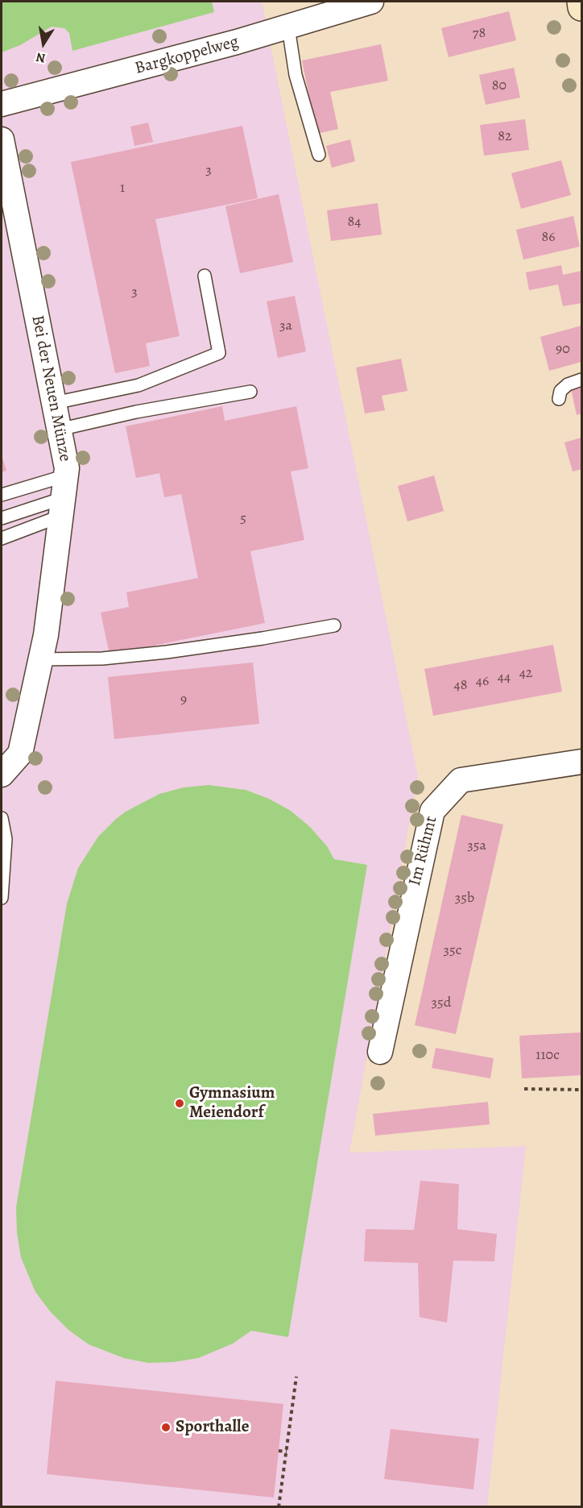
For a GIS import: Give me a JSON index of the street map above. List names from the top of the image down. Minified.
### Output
{"streets":{"street":["Bargkoppelweg","Bei der Neuen Münze","Im Rühmt"]},"places":["Gymnasium Meiendorf","Sporthalle"],"house_numbers":["78","80","82","3","1","84","86","3","3a","90","5","42","44","46","48","9","35a","35b","35c","35d","110c"],"north":"bottom"}
